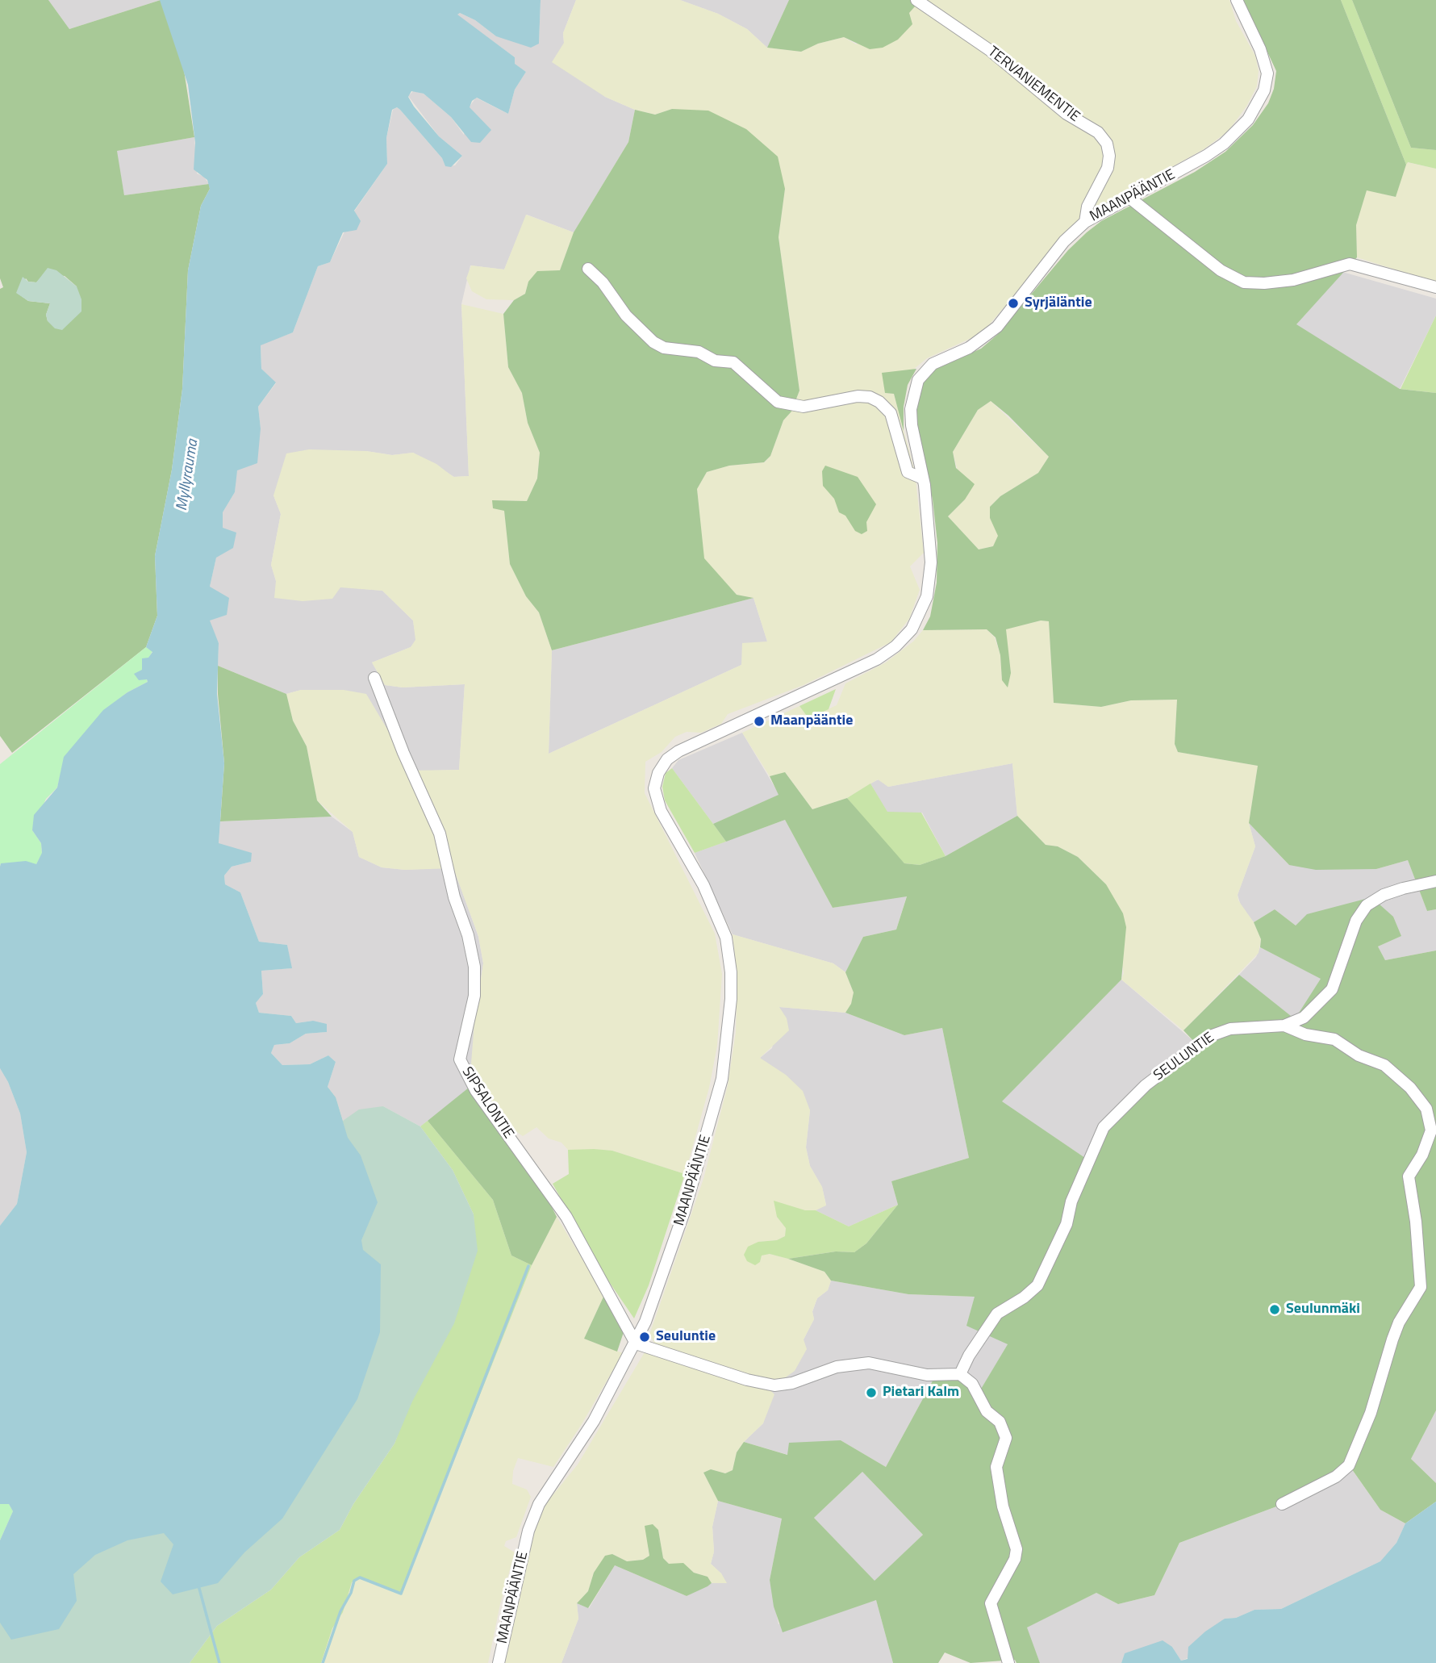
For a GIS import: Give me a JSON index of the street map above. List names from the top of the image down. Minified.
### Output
{"streets":{"street":["TERVANIEMENTIE","MAANPÄÄNTIE","SEULUNTIE","SIPSALONTIE"]},"crossings":[["TERVANIEMENTIE","MAANPÄÄNTIE"],["MAANPÄÄNTIE","SIPSALONTIE"]],"water":["Myllyrauma"],"places":["Syrjäläntie","Maanpääntie","Seulunmäki","Seuluntie","Pietari Kalm"]}
